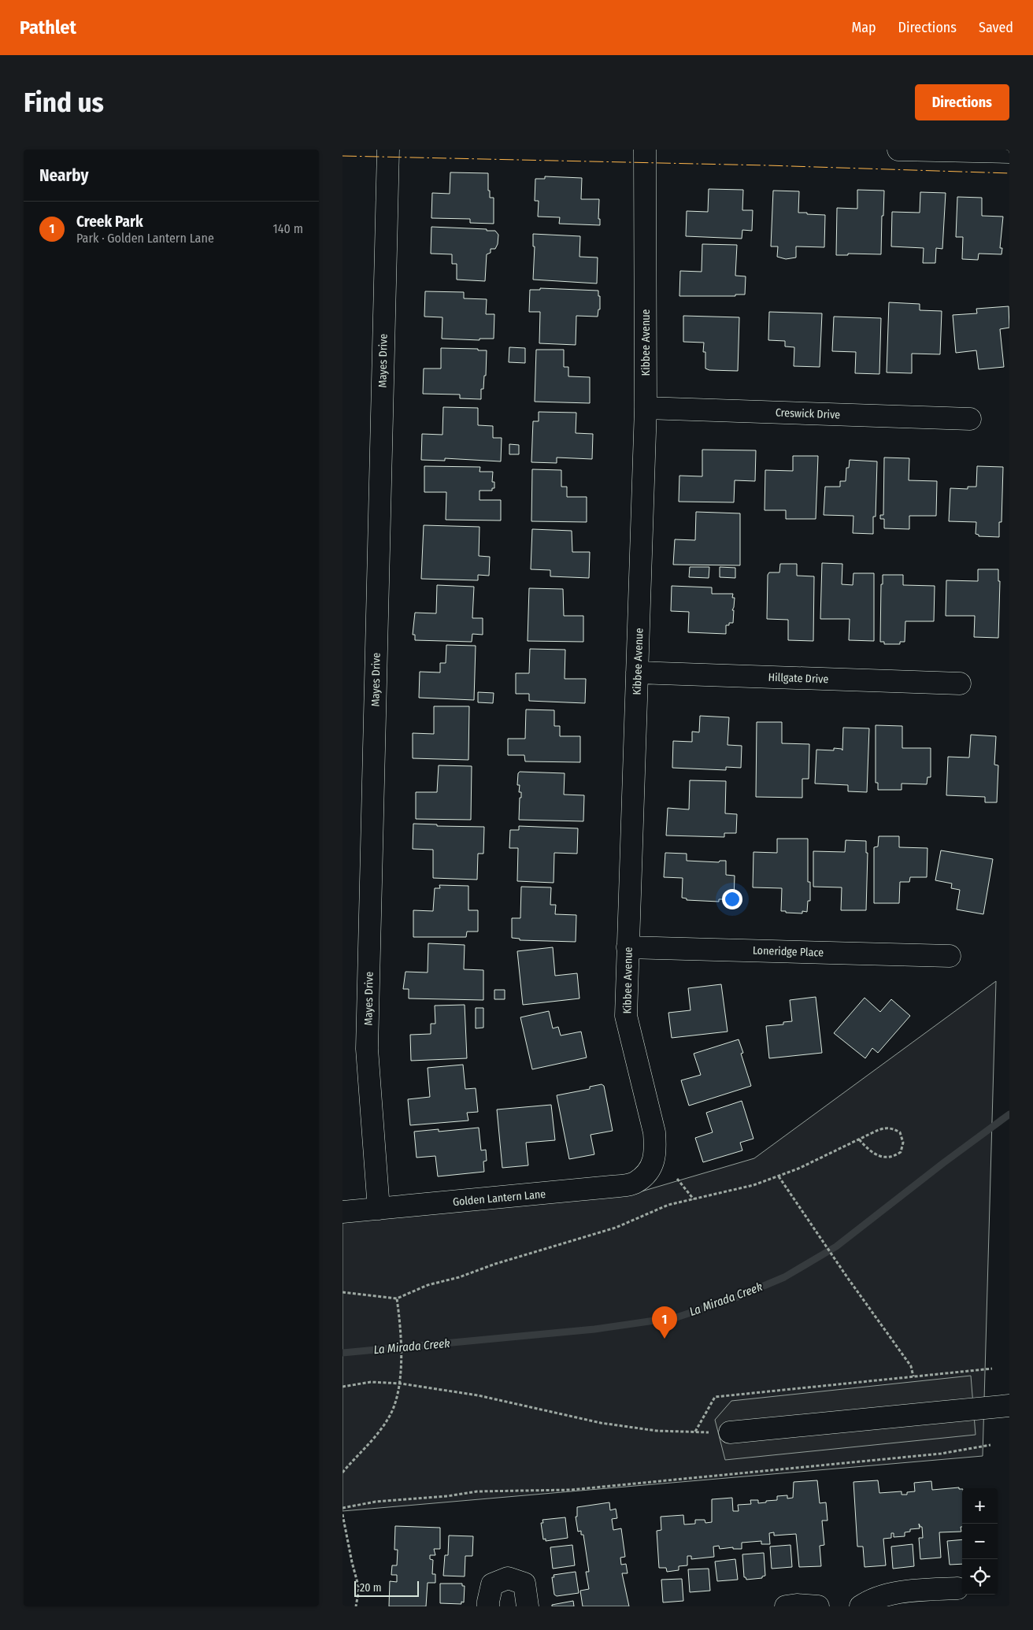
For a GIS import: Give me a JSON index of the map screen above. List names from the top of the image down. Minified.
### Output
{"streets":{"street":["Kibbee Avenue","Mayes Drive","Creswick Drive","Hillgate Drive","Loneridge Place","Golden Lantern Lane"]},"crossings":[["Kibbee Avenue","Creswick Drive"],["Kibbee Avenue","Hillgate Drive"],["Kibbee Avenue","Loneridge Place"],["Kibbee Avenue","Golden Lantern Lane"],["Mayes Drive","Golden Lantern Lane"]],"water":["La Mirada Creek"],"scale_bar":"20 m","page":{"header":"Pathlet","nav":["Map","Directions","Saved"],"buttons":"Directions","title":"Find us","heading":"Nearby","list":[{"mark":"1","name":"Creek Park","note":"Park · Golden Lantern Lane","value":"140 m"}],"pins":"1","map_buttons":["+","−"],"scale":"20 m"}}
